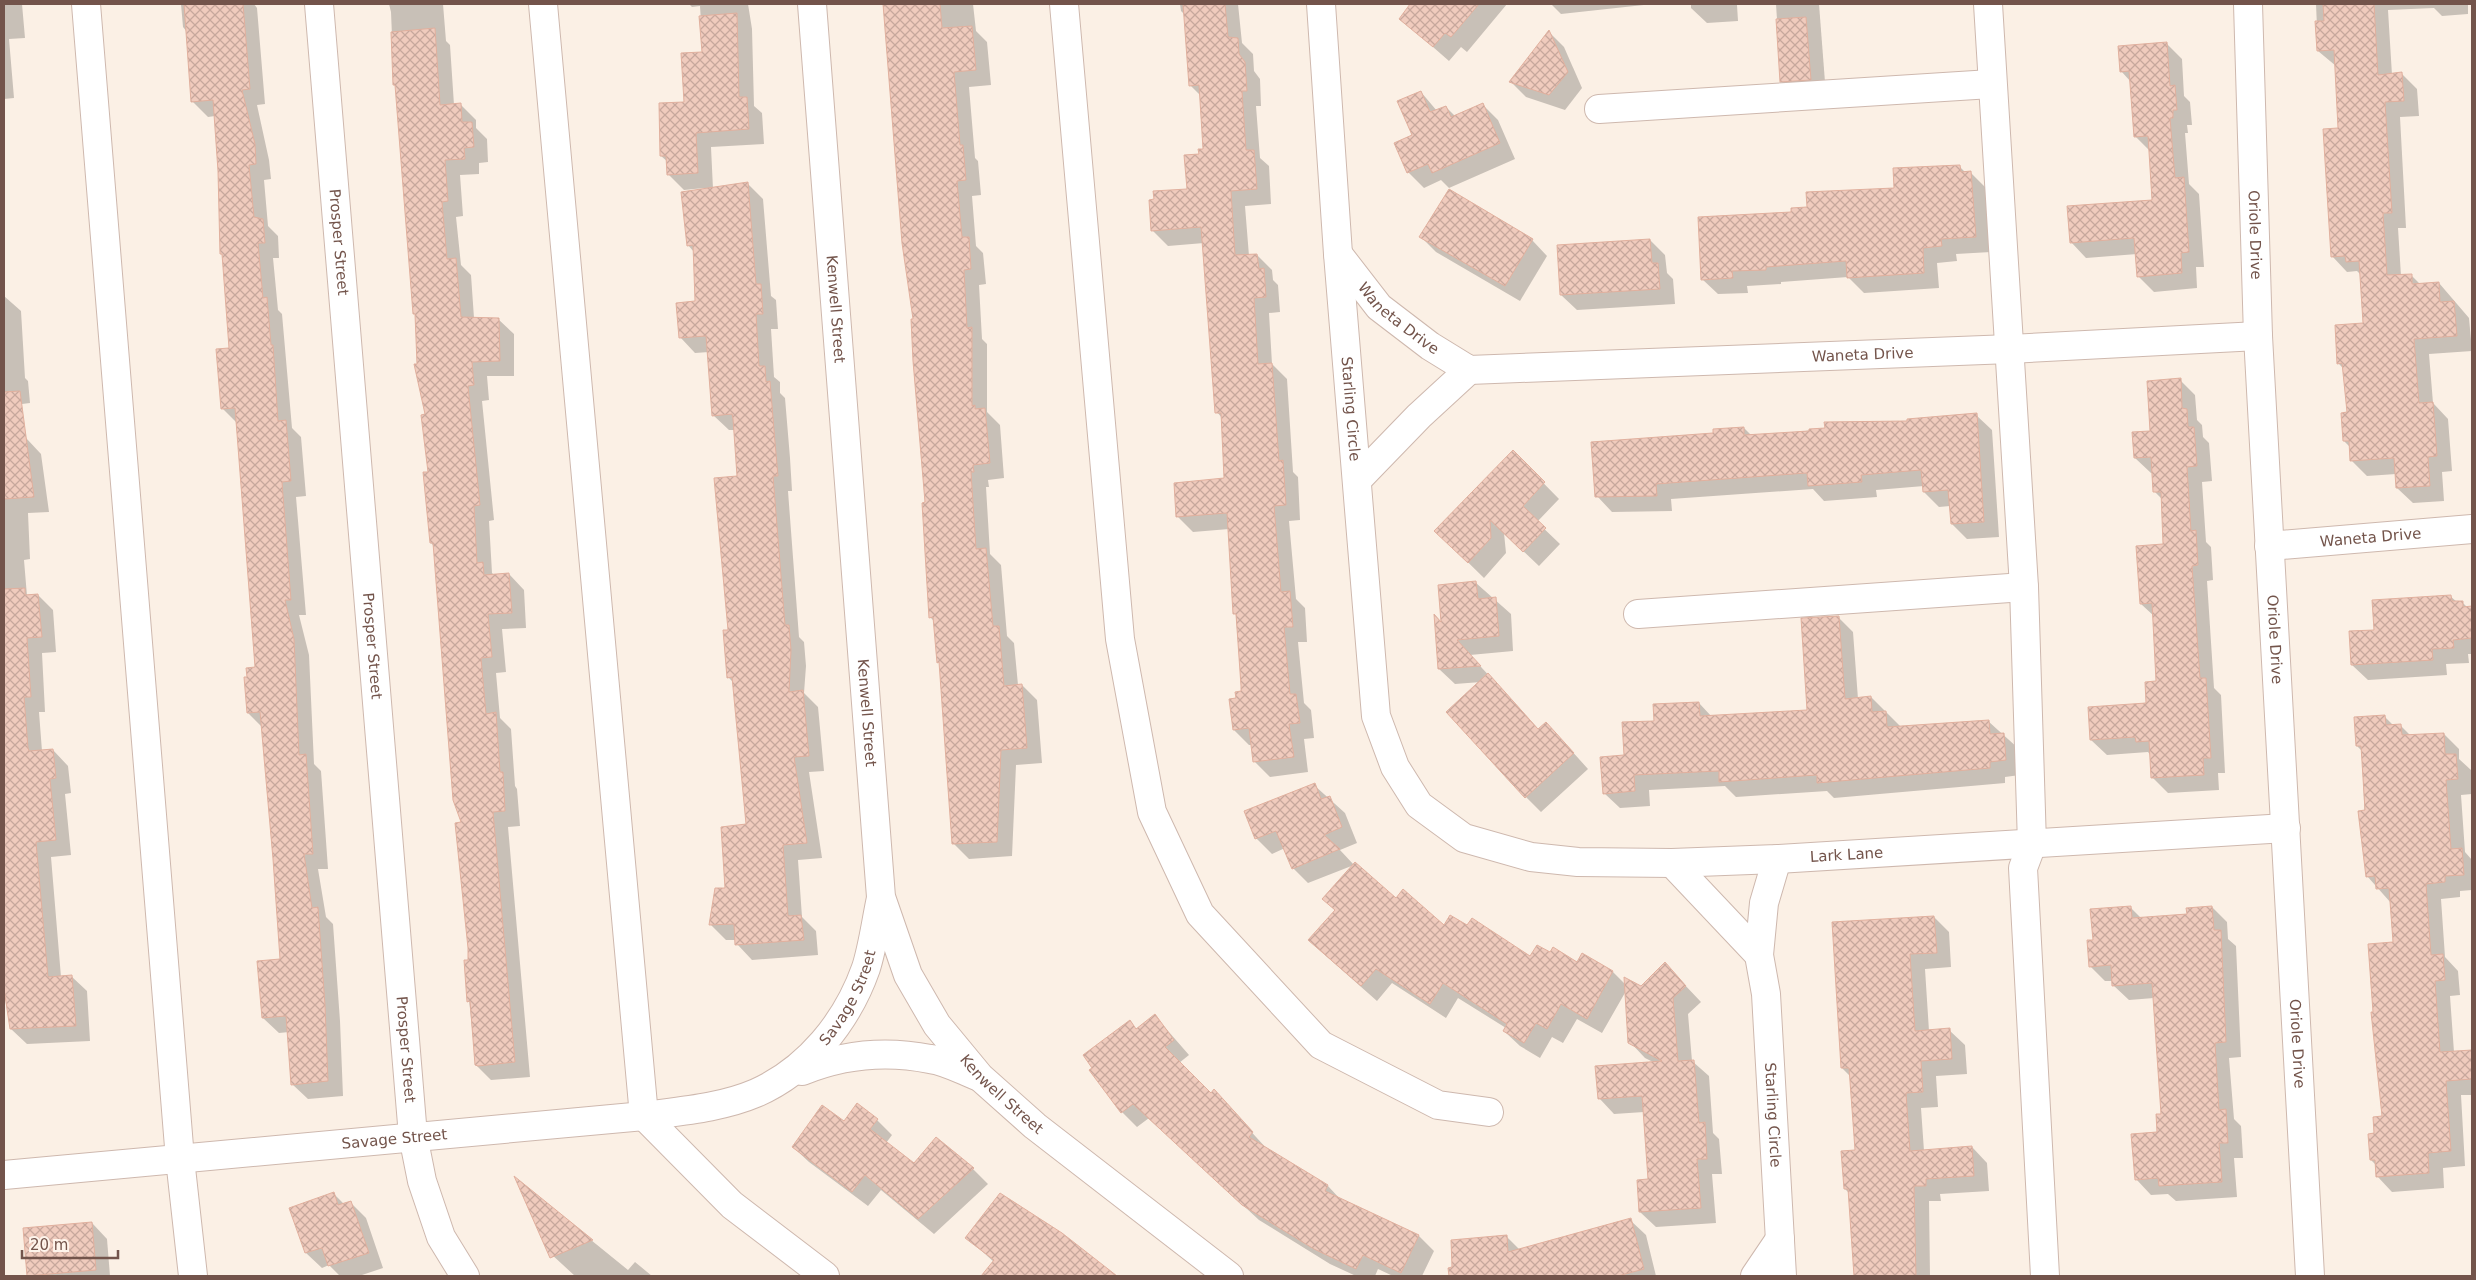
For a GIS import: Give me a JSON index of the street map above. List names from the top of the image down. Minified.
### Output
{"streets":{"street":["Oriole Drive","Prosper Street","Kenwell Street","Waneta Drive","Starling Circle","Lark Lane","Savage Street"]},"crossings":[["Oriole Drive","Waneta Drive"],["Oriole Drive","Lark Lane"],["Prosper Street","Savage Street"],["Kenwell Street","Savage Street"],["Waneta Drive","Starling Circle"],["Starling Circle","Lark Lane"]],"scale_bar":"20 m"}
